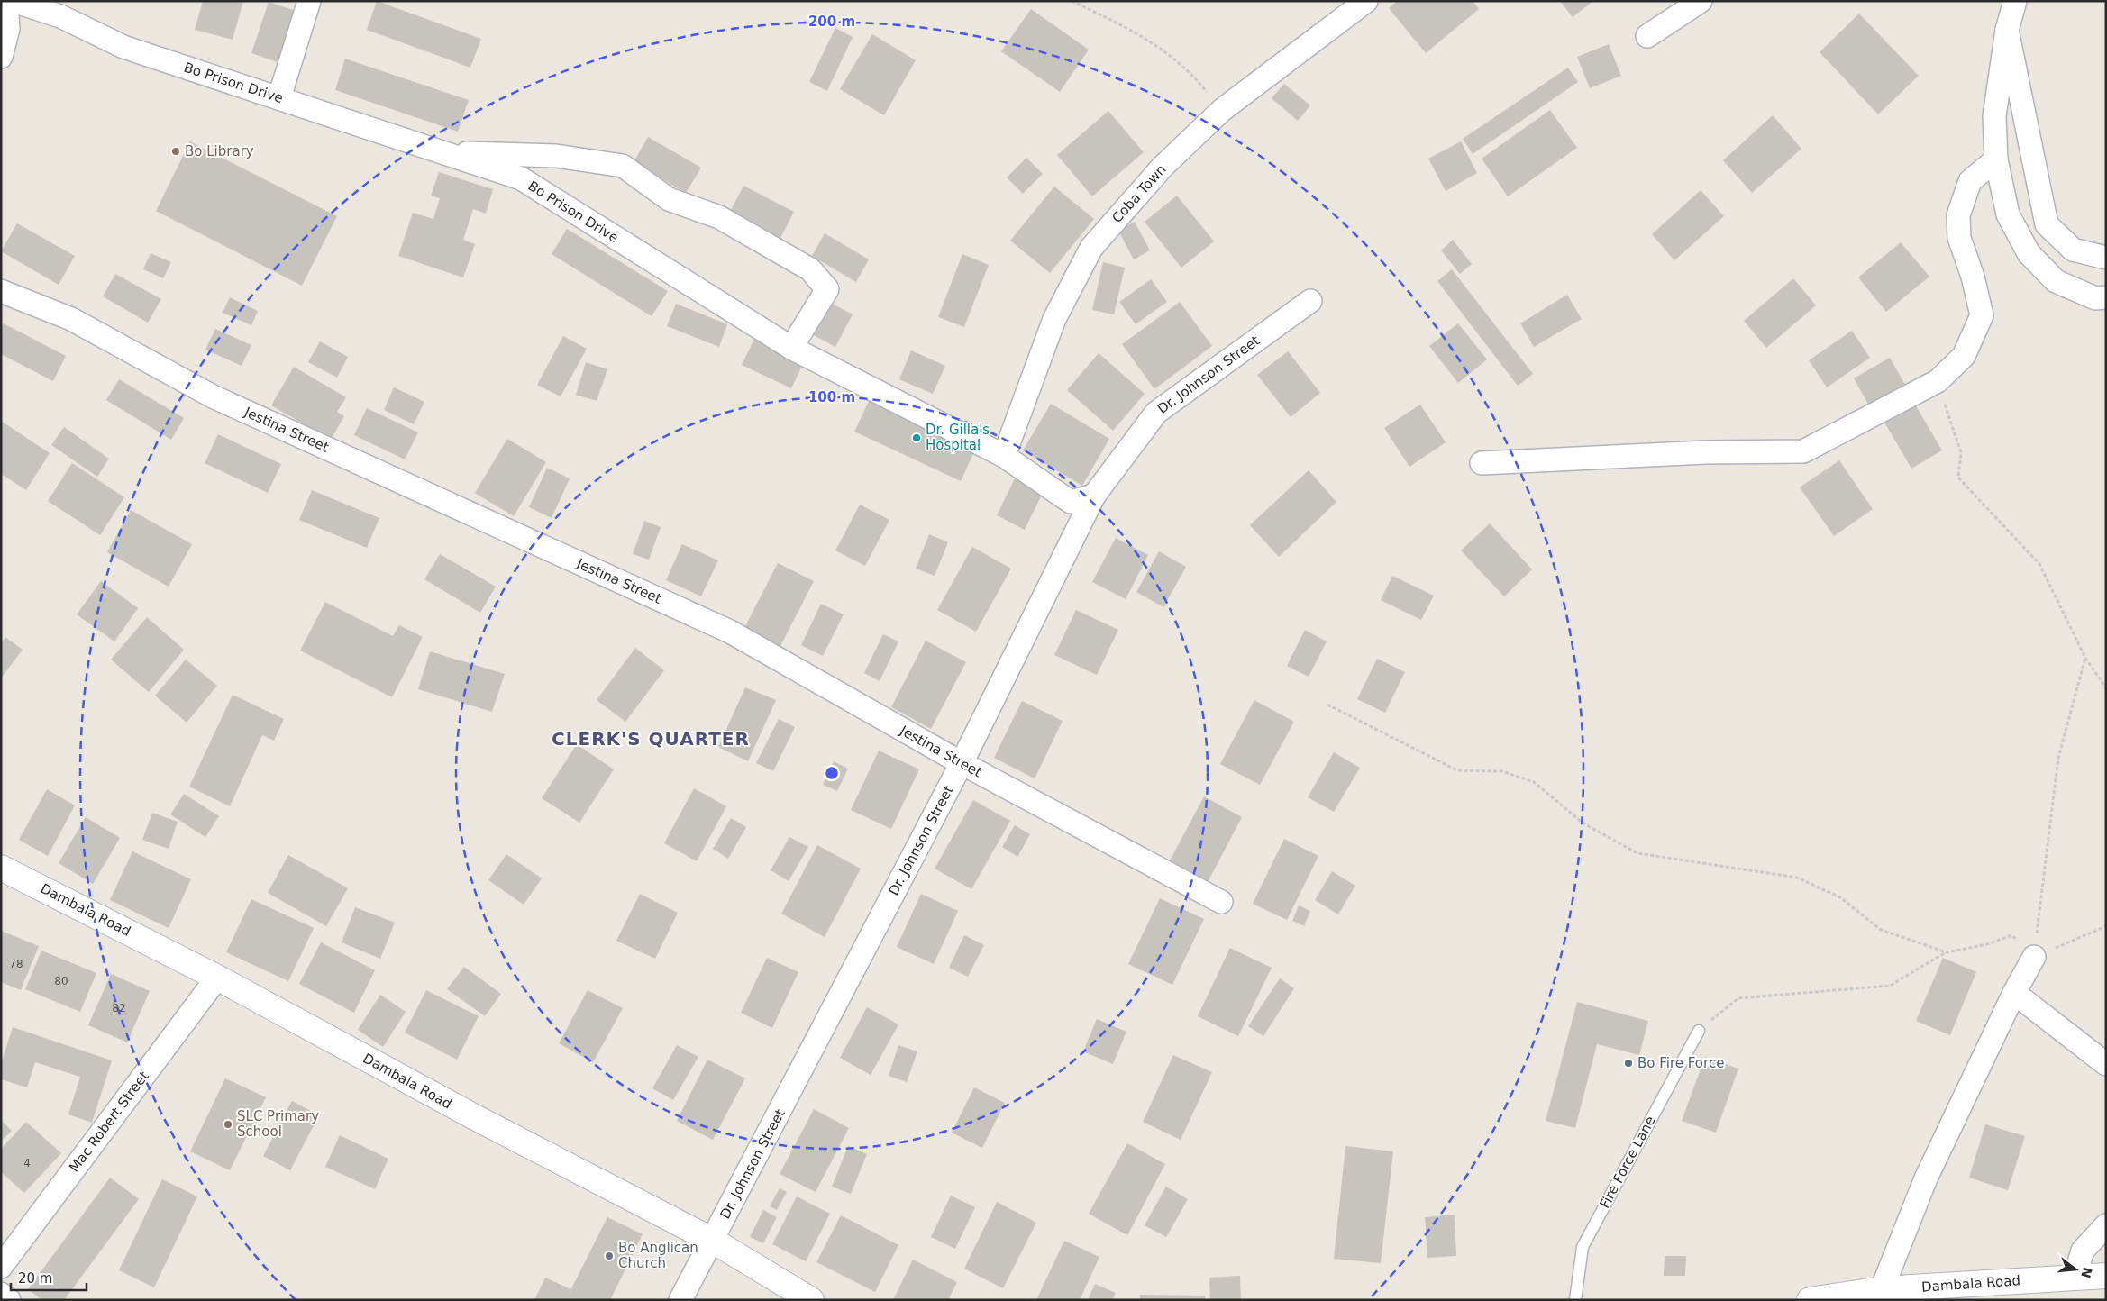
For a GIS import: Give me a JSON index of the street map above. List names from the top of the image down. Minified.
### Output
{"streets":{"street":["Bo Prison Drive","Coba Town","Dr. Johnson Street","Jestina Street","Dambala Road","Mac Robert Street"],"lane":["Fire Force Lane"]},"crossings":[["Bo Prison Drive","Coba Town"],["Bo Prison Drive","Dr. Johnson Street"],["Dr. Johnson Street","Jestina Street"],["Dr. Johnson Street","Dambala Road"],["Dambala Road","Mac Robert Street"]],"districts":["CLERK'S QUARTER"],"places":["Bo Library","Dr. Gilla's Hospital","Bo Fire Force","SLC Primary School","Bo Anglican Church"],"house_numbers":["78","80","82","4"],"scale_bar":"20 m","north":"right","rings":["200 m","100 m"]}
